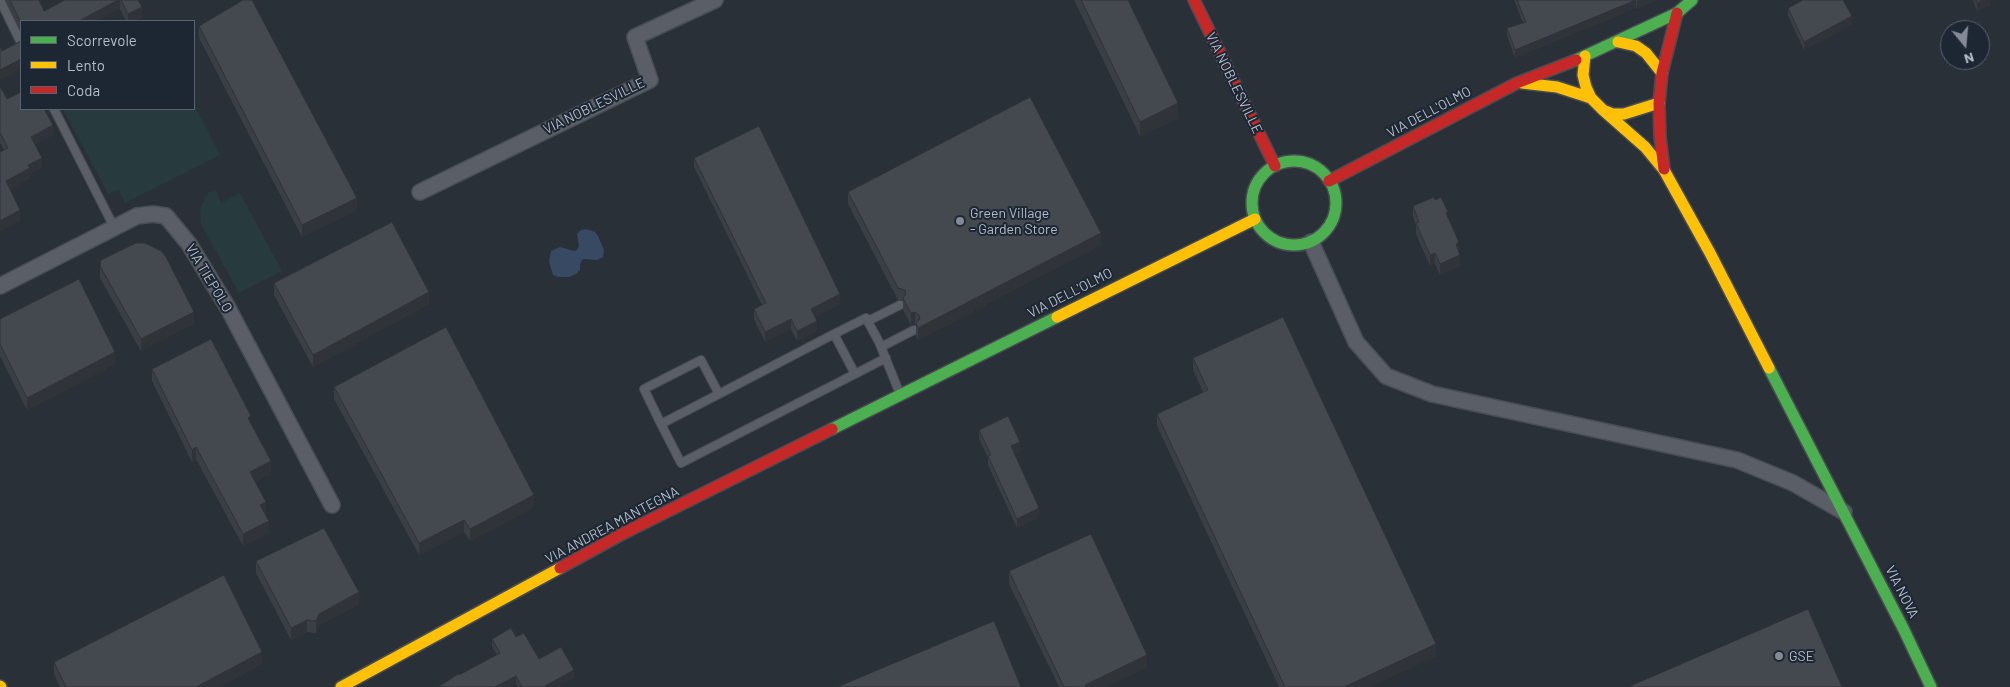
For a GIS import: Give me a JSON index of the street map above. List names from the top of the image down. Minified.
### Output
{"streets":{"main road":["VIA NOBLESVILLE","VIA DELL'OLMO","VIA ANDREA MANTEGNA","VIA NOVA"],"street":["VIA TIEPOLO"]},"crossings":[["VIA NOBLESVILLE","VIA DELL'OLMO"],["VIA DELL'OLMO","VIA ANDREA MANTEGNA"]],"places":["Green Village - Garden Store","GSE"],"legend":["Scorrevole","Lento","Coda"],"north":"bottom"}
